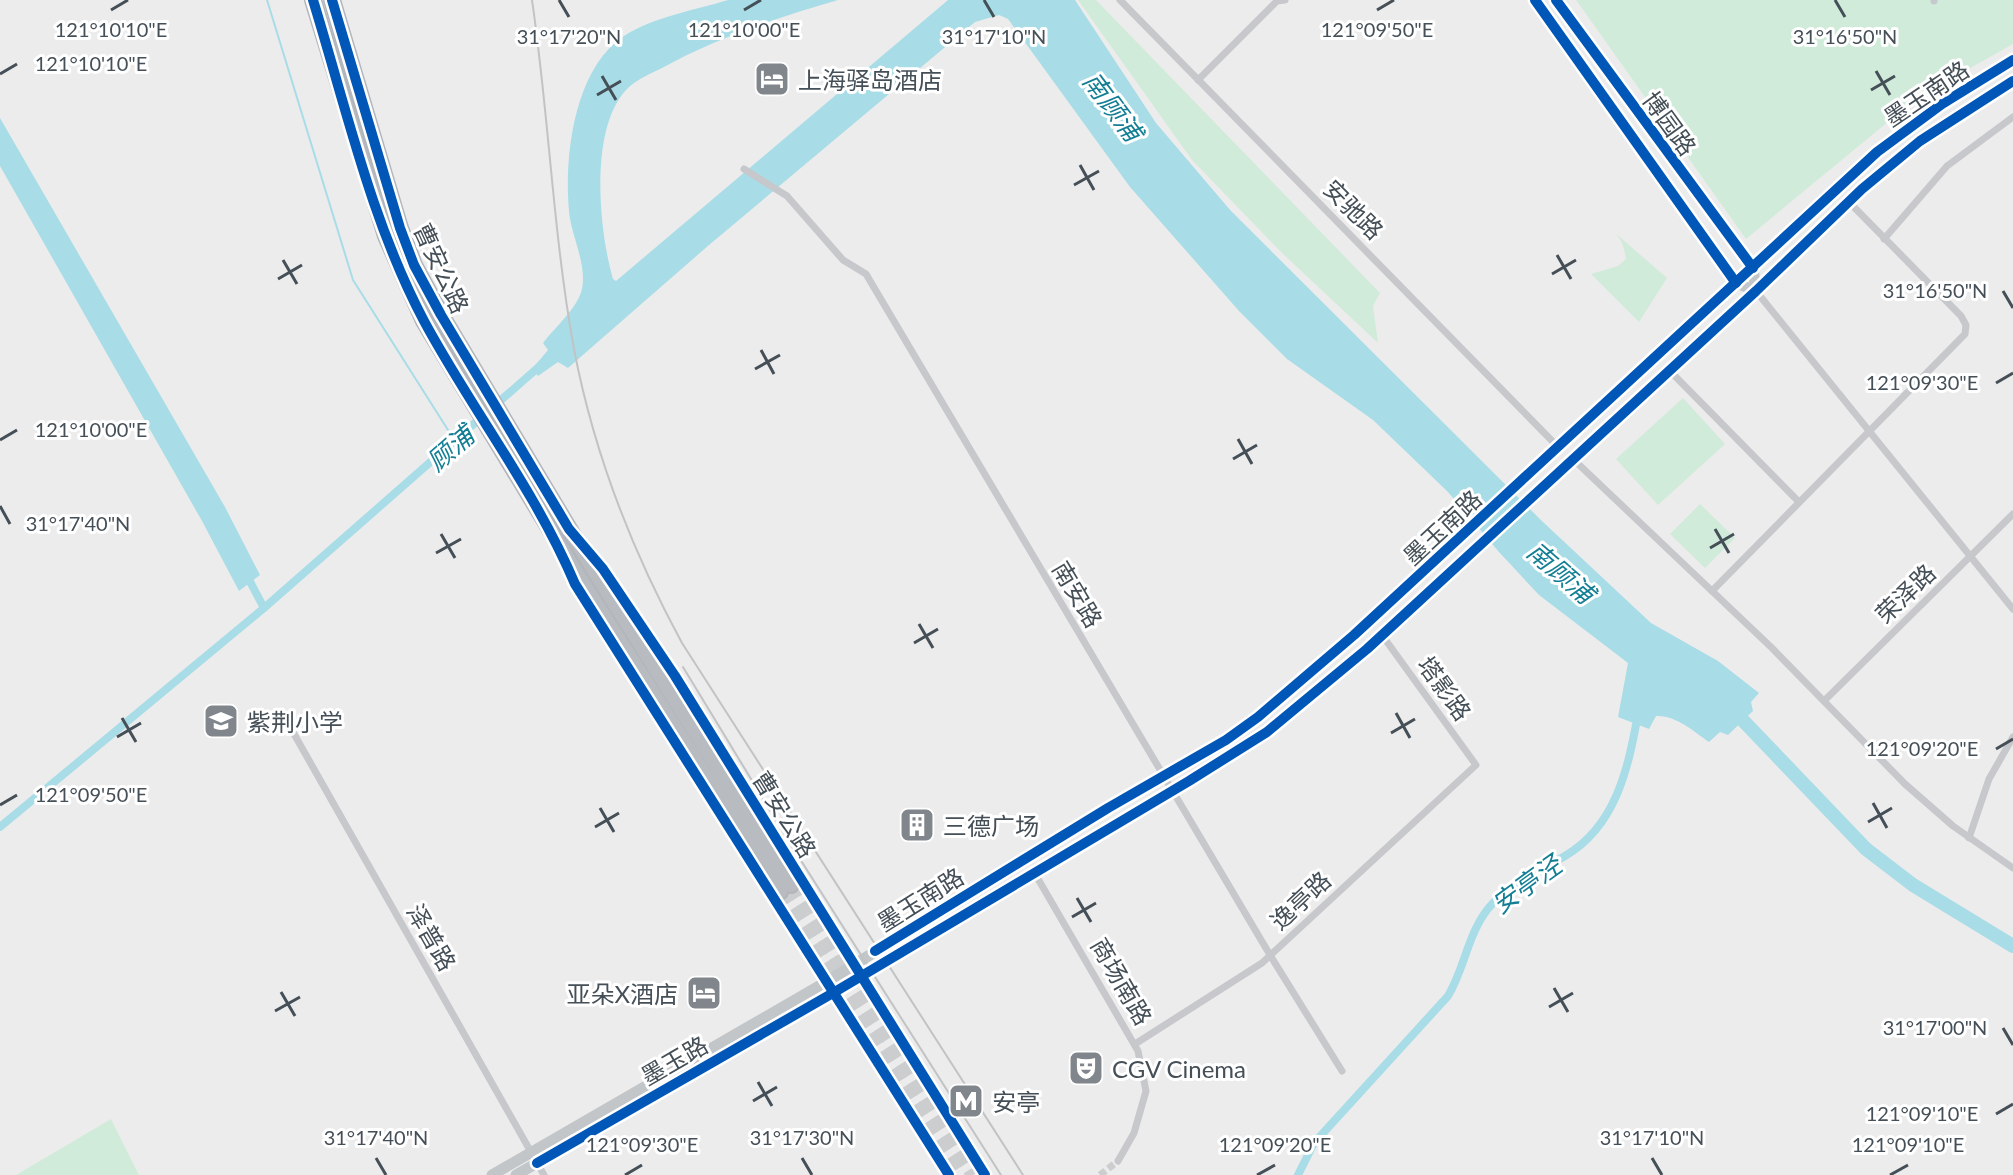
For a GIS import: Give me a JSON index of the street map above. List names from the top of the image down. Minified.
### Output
{"streets":{"highway":["曹安公路"],"main road":["墨玉南路","博园路","墨玉路"],"street":["安驰路","荣泽路","南安路","塔影路","逸亭路","泽普路","商场南路"]},"crossings":[["墨玉南路","博园路"],["墨玉南路","安驰路"],["墨玉南路","曹安公路"],["墨玉南路","南安路"],["墨玉南路","塔影路"],["墨玉南路","商场南路"],["墨玉南路","墨玉路"],["曹安公路","墨玉路"],["南安路","逸亭路"],["塔影路","逸亭路"],["逸亭路","商场南路"],["泽普路","墨玉路"]],"water":["南顾浦","顾浦","安亭泾"],"places":{"hotel":["上海驿岛酒店","亚朵X酒店"],"school or university":["紫荆小学"],"building":["三德广场"],"theatre":["CGV Cinema"],"metro station":["安亭"]},"coordinates":["121°10'00\"E","121°09'50\"E","121°10'10\"E","31°17'20\"N","31°16'50\"N","31°17'10\"N","121°09'30\"E","31°17'40\"N","121°09'20\"E","31°17'00\"N","121°09'10\"E","31°17'30\"N"]}
